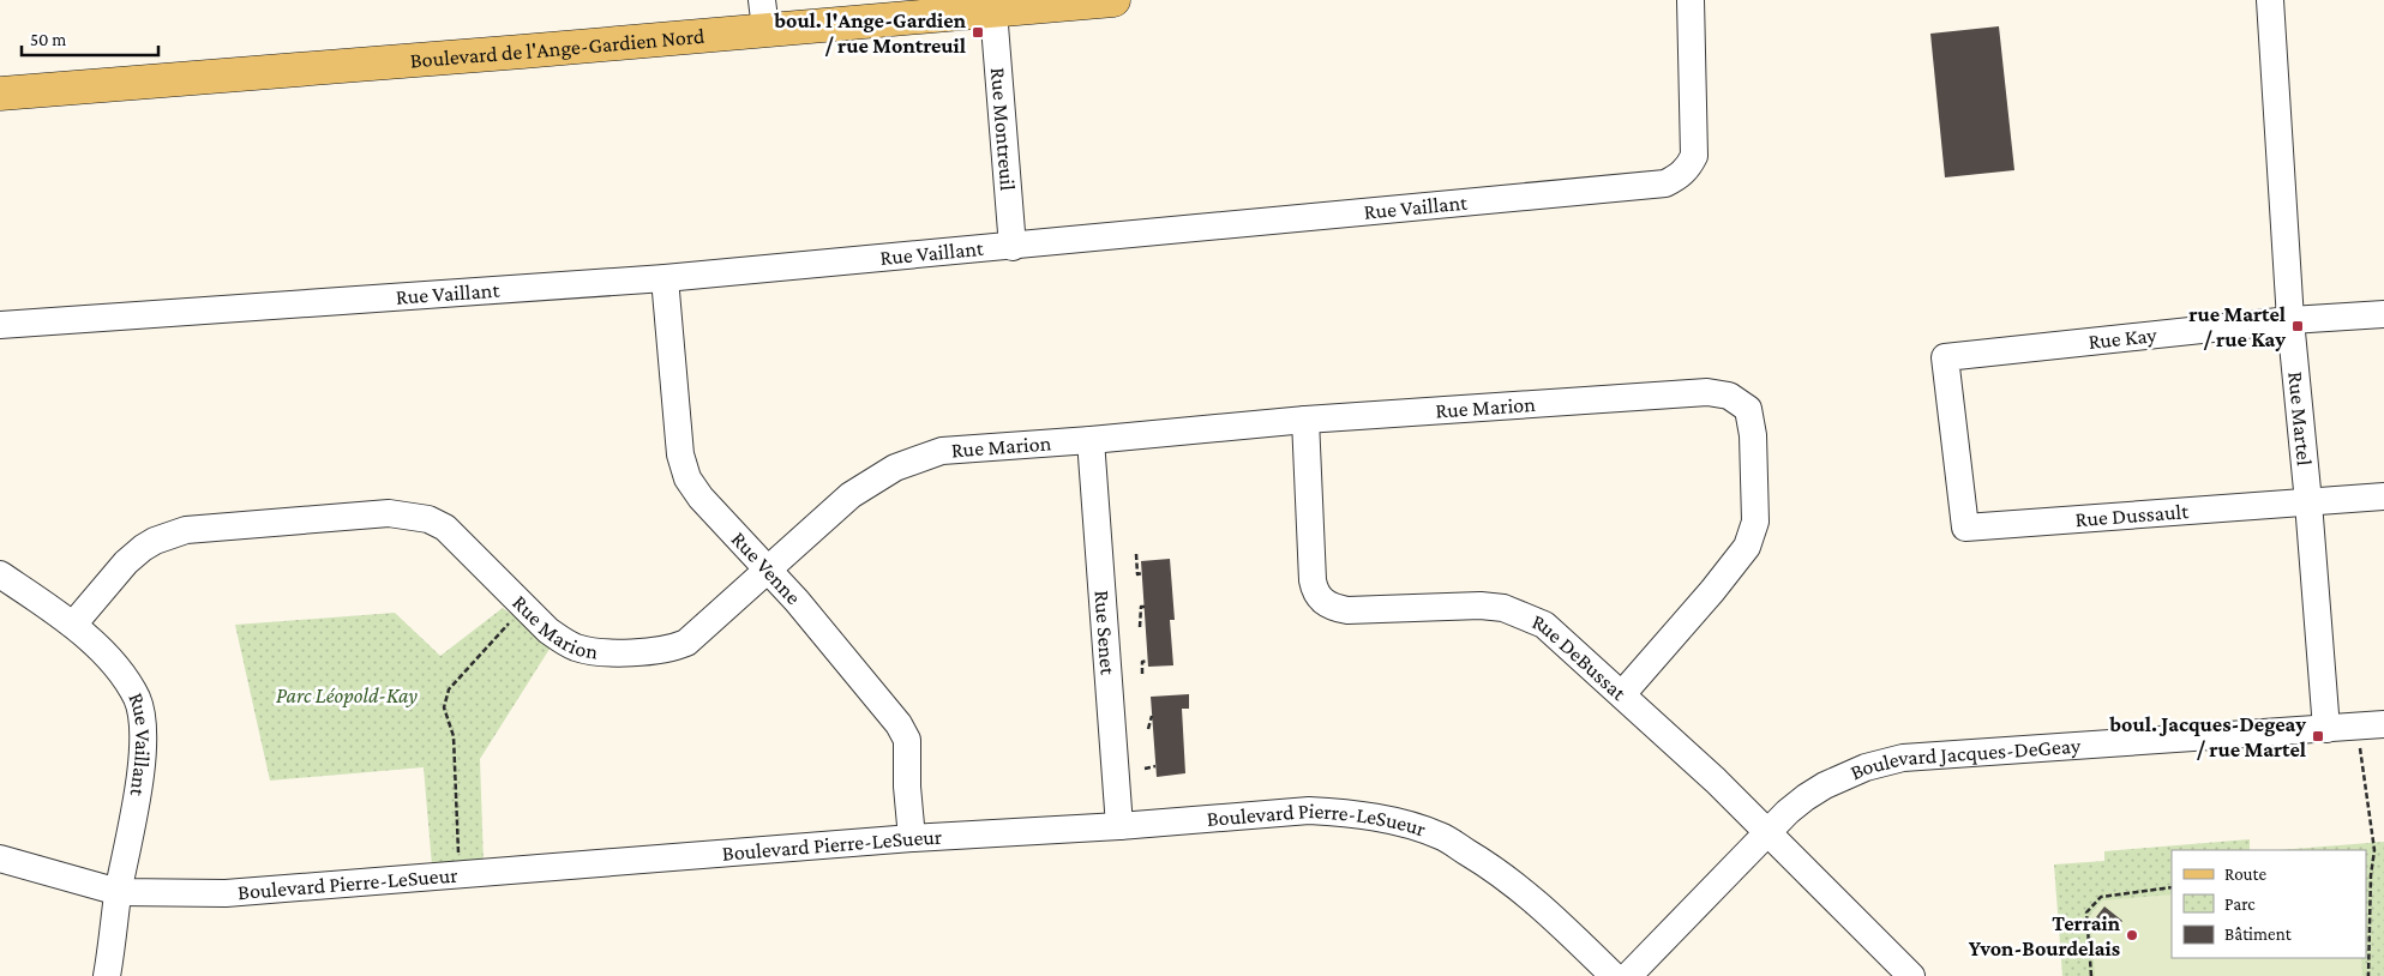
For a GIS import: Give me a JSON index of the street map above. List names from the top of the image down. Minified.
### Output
{"streets":{"main road":["Boulevard de l'Ange-Gardien Nord"],"street":["Rue Montreuil","Rue Vaillant","Rue Kay","Rue Marion","Rue Martel","Rue Dussault","Rue Venne","Rue Senet","Rue DeBussat","Boulevard Jacques-DeGeay","Boulevard Pierre-LeSueur"]},"crossings":[["Boulevard de l'Ange-Gardien Nord","Rue Montreuil"],["Rue Montreuil","Rue Vaillant"],["Rue Vaillant","Rue Marion"],["Rue Vaillant","Rue Venne"],["Rue Vaillant","Boulevard Pierre-LeSueur"],["Rue Kay","Rue Martel"],["Rue Kay","Rue Dussault"],["Rue Marion","Rue Venne"],["Rue Marion","Rue Senet"],["Rue Marion","Rue DeBussat"],["Rue Martel","Rue Dussault"],["Rue Martel","Boulevard Jacques-DeGeay"],["Rue Venne","Boulevard Pierre-LeSueur"],["Rue Senet","Boulevard Pierre-LeSueur"],["Rue DeBussat","Boulevard Jacques-DeGeay"]],"parks":["Parc Léopold-Kay"],"places":{"transit":["boul. l'Ange-Gardien / rue Montreuil","rue Martel / rue Kay","boul. Jacques-Degeay / rue Martel"],"other":["Terrain Yvon-Bourdelais"]},"legend":["Route","Parc","Bâtiment"],"scale_bar":"50 m"}
